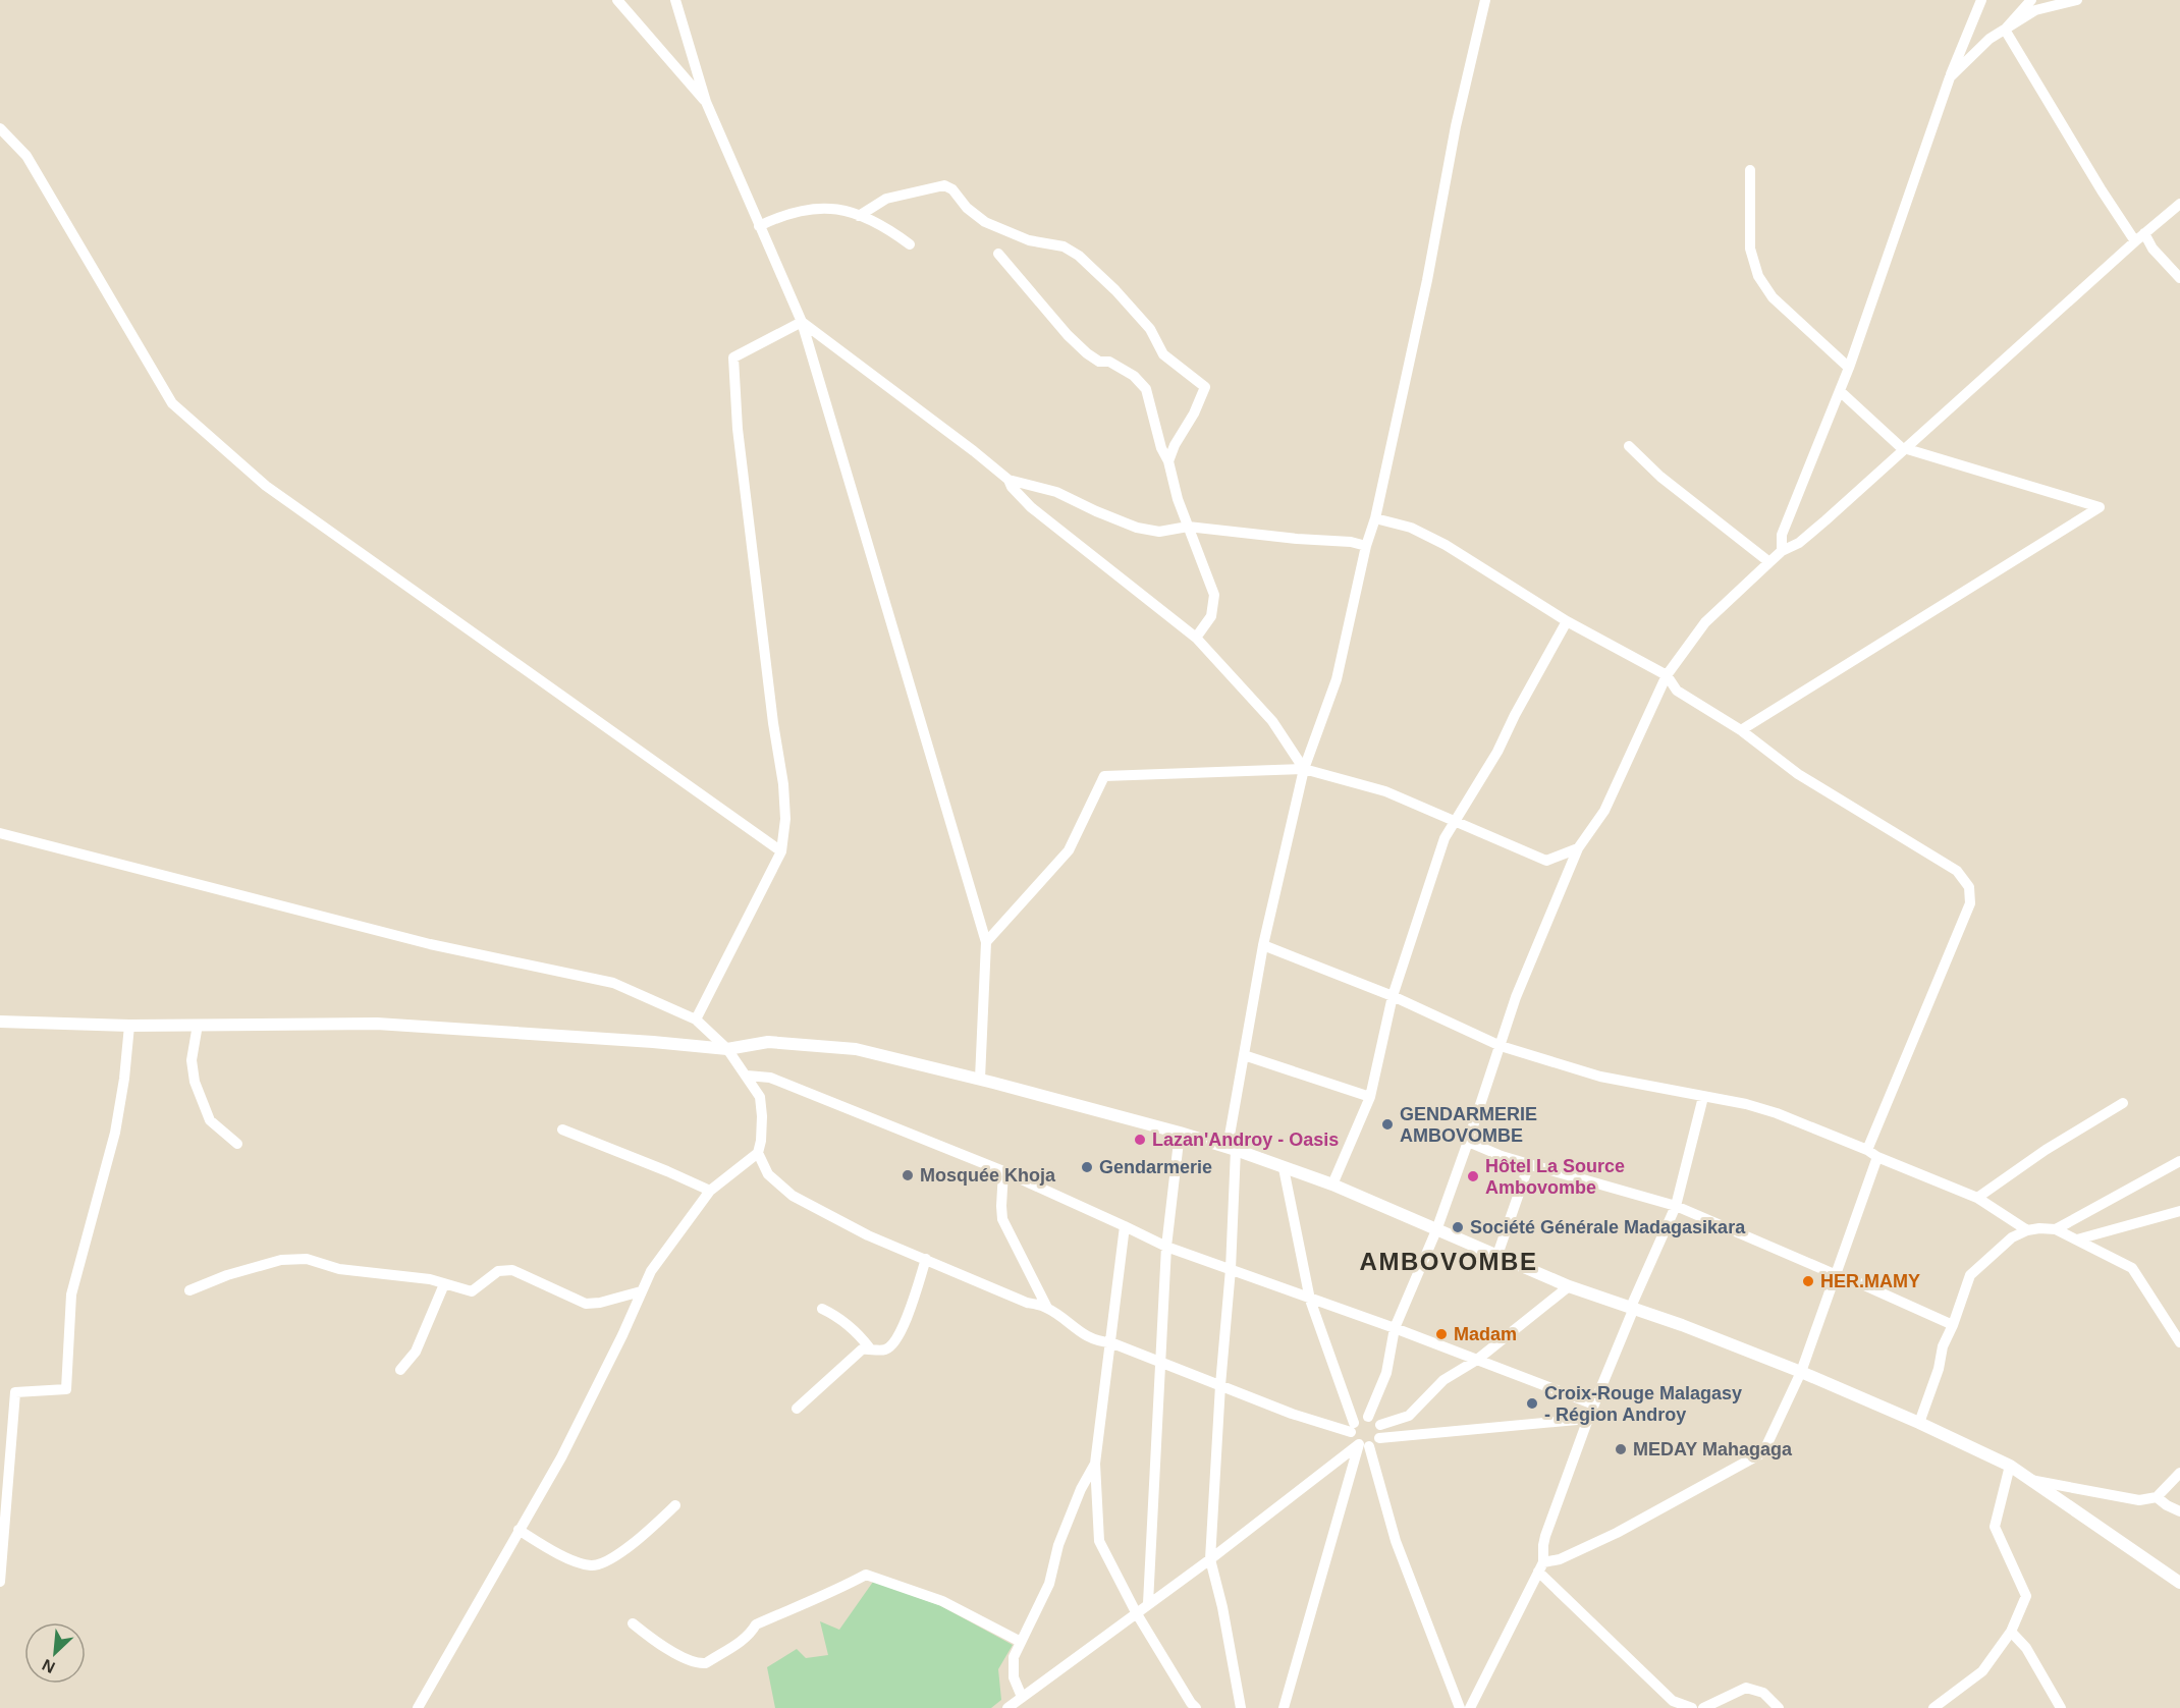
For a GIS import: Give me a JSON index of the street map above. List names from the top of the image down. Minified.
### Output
{"districts":["AMBOVOMBE"],"places":["GENDARMERIE AMBOVOMBE","Lazan'Androy - Oasis","Gendarmerie","Mosquée Khoja","Hôtel La Source Ambovombe","Société Générale Madagasikara","HER.MAMY","Madam","Croix-Rouge Malagasy - Région Androy","MEDAY Mahagaga"],"north":"bottom left"}
